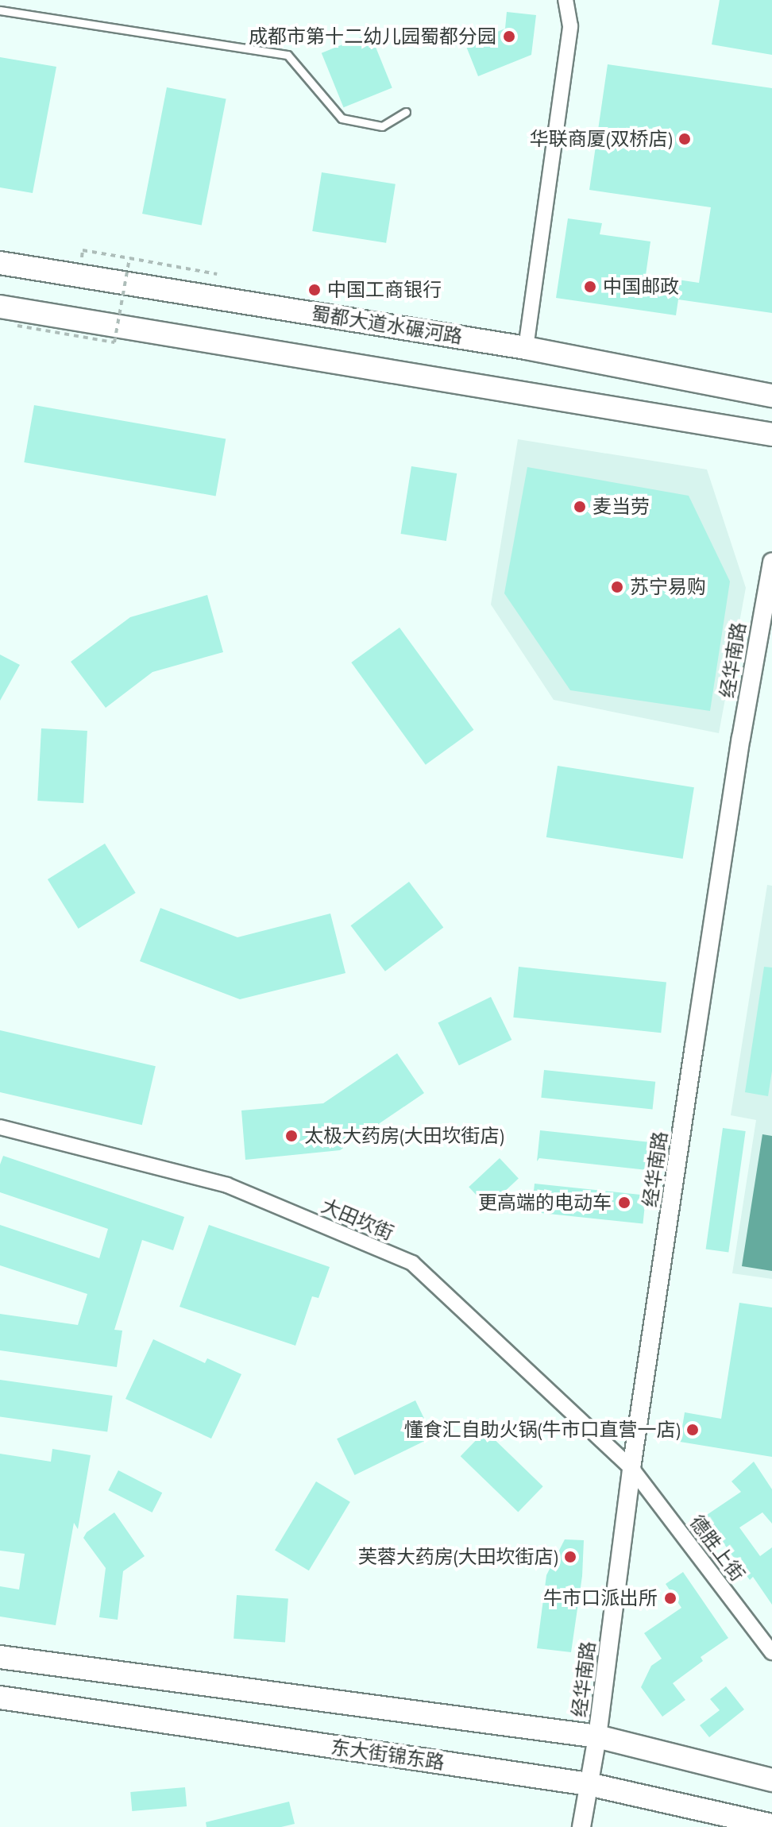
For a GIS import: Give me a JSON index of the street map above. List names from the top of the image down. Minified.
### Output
{"streets":{"main road":["蜀都大道水碾河路","东大街锦东路"],"street":["经华南路","大田坎街","德胜上街"]},"crossings":[["经华南路","大田坎街"],["经华南路","德胜上街"],["经华南路","东大街锦东路"],["大田坎街","德胜上街"]],"places":["成都市第十二幼儿园蜀都分园","华联商厦(双桥店)","中国邮政","中国工商银行","麦当劳","苏宁易购","太极大药房(大田坎街店)","更高端的电动车","懂食汇自助火锅(牛市口直营一店)","芙蓉大药房(大田坎街店)","牛市口派出所"]}
